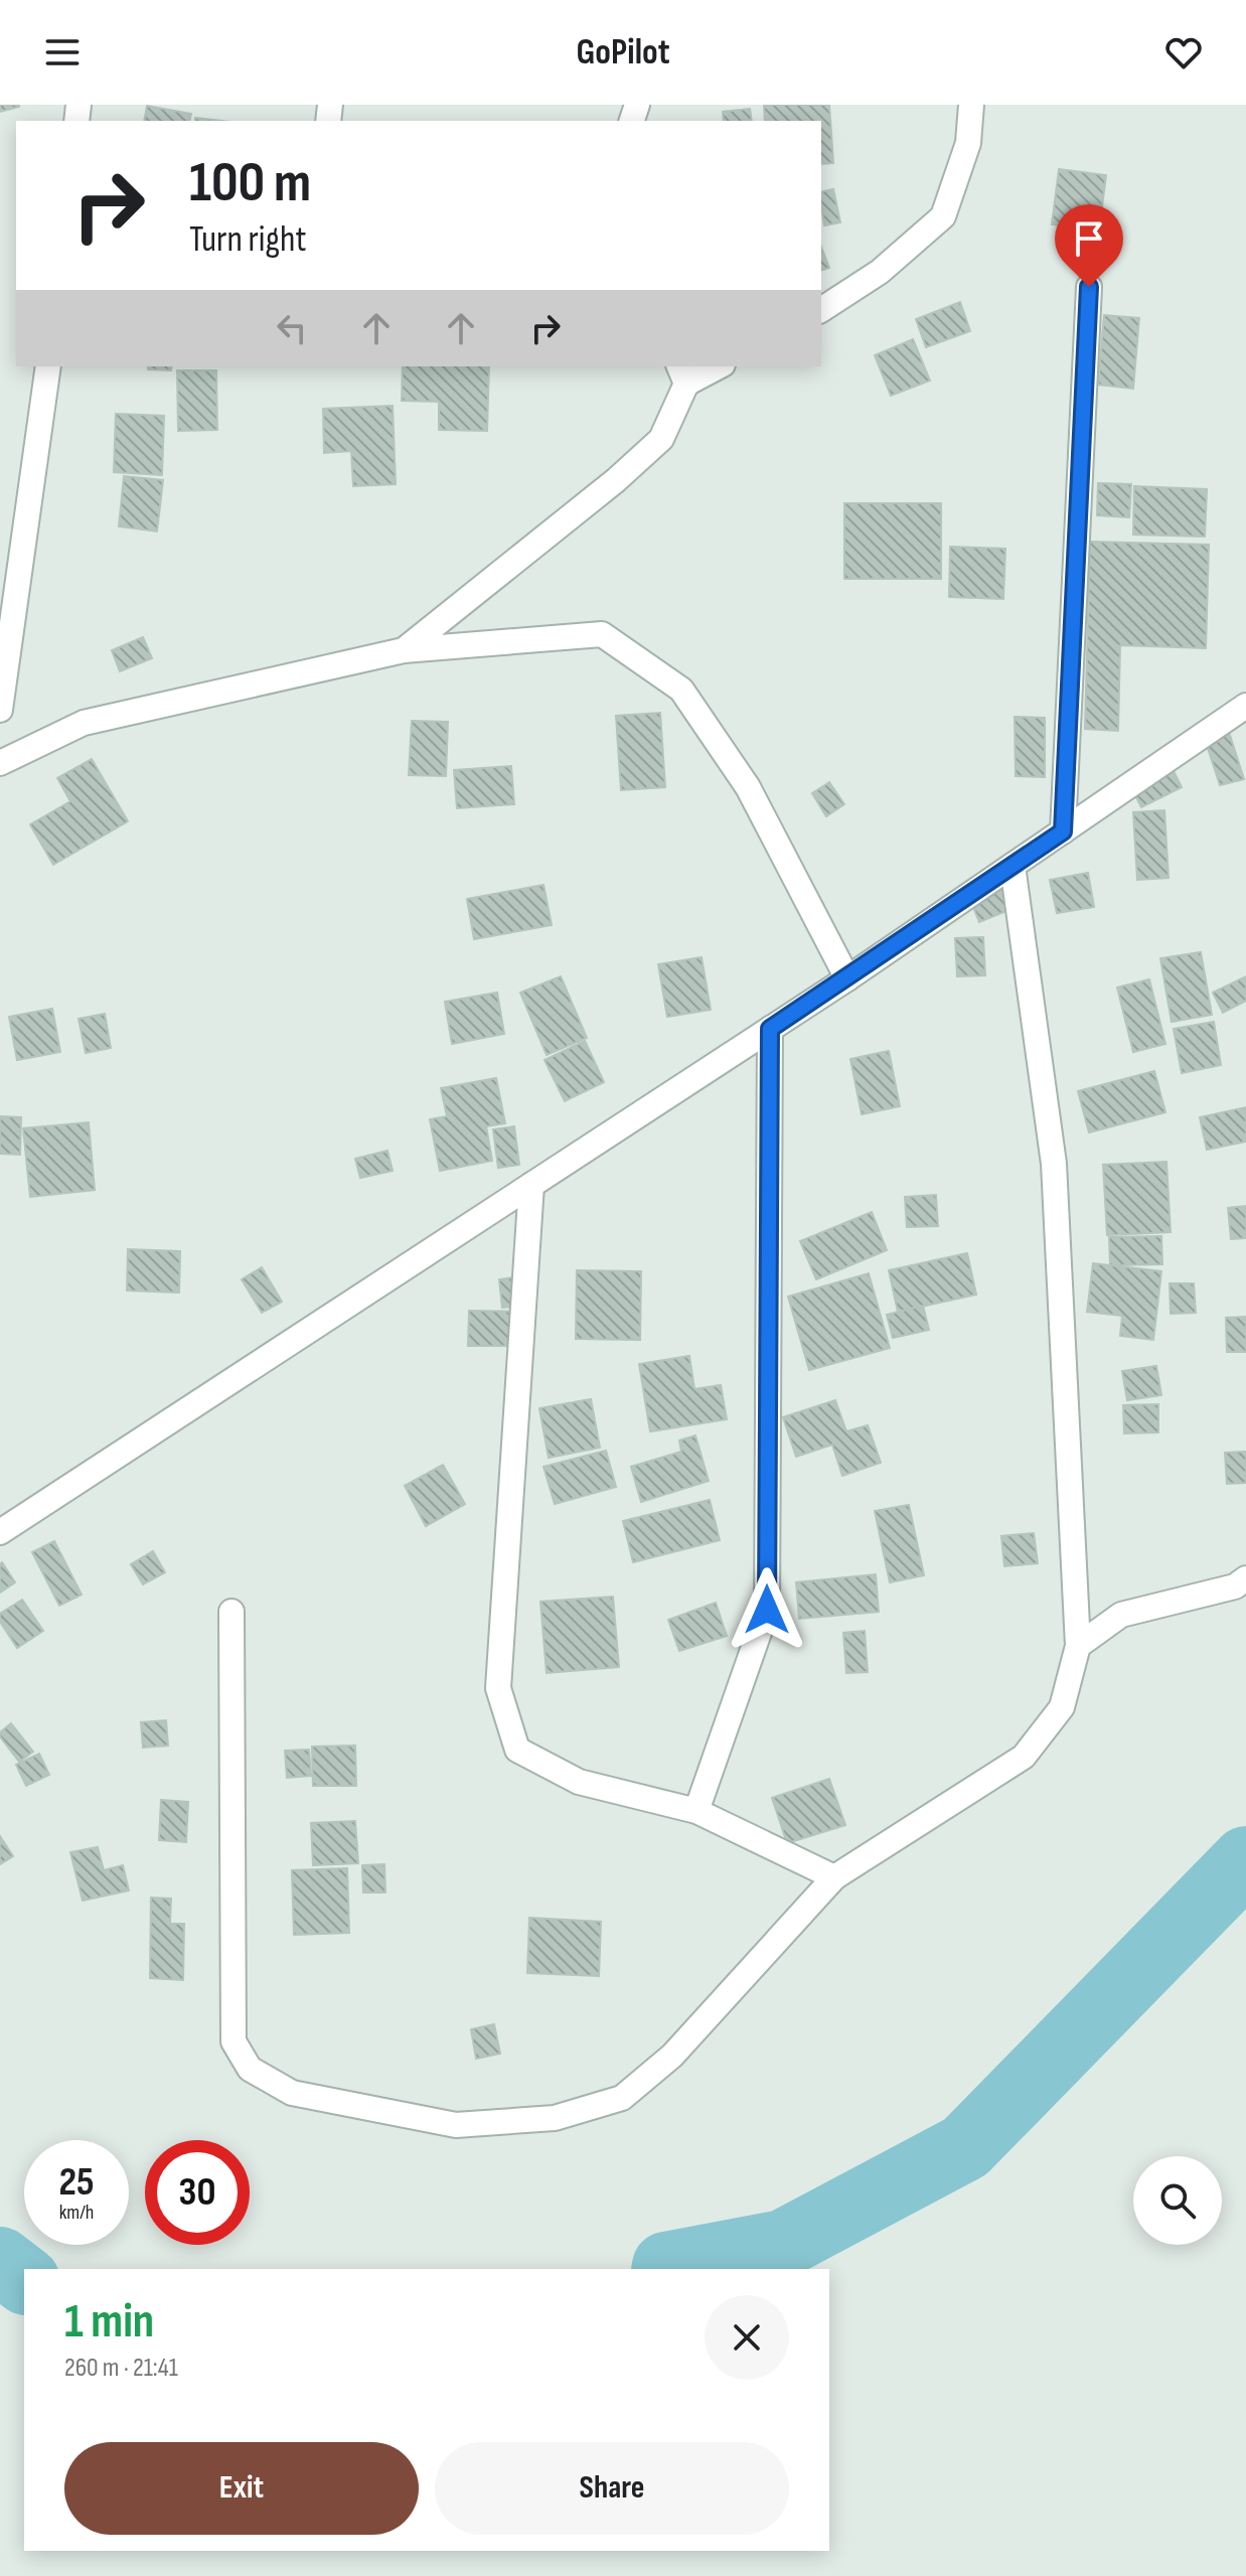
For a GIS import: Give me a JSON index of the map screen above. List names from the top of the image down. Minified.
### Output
{"page":{"header":"GoPilot","turn":["100 m","Turn right"],"speed":"25 km/h","limit":"30","heading":["1 min","260 m · 21:41"],"buttons":["Exit","Share"]}}
